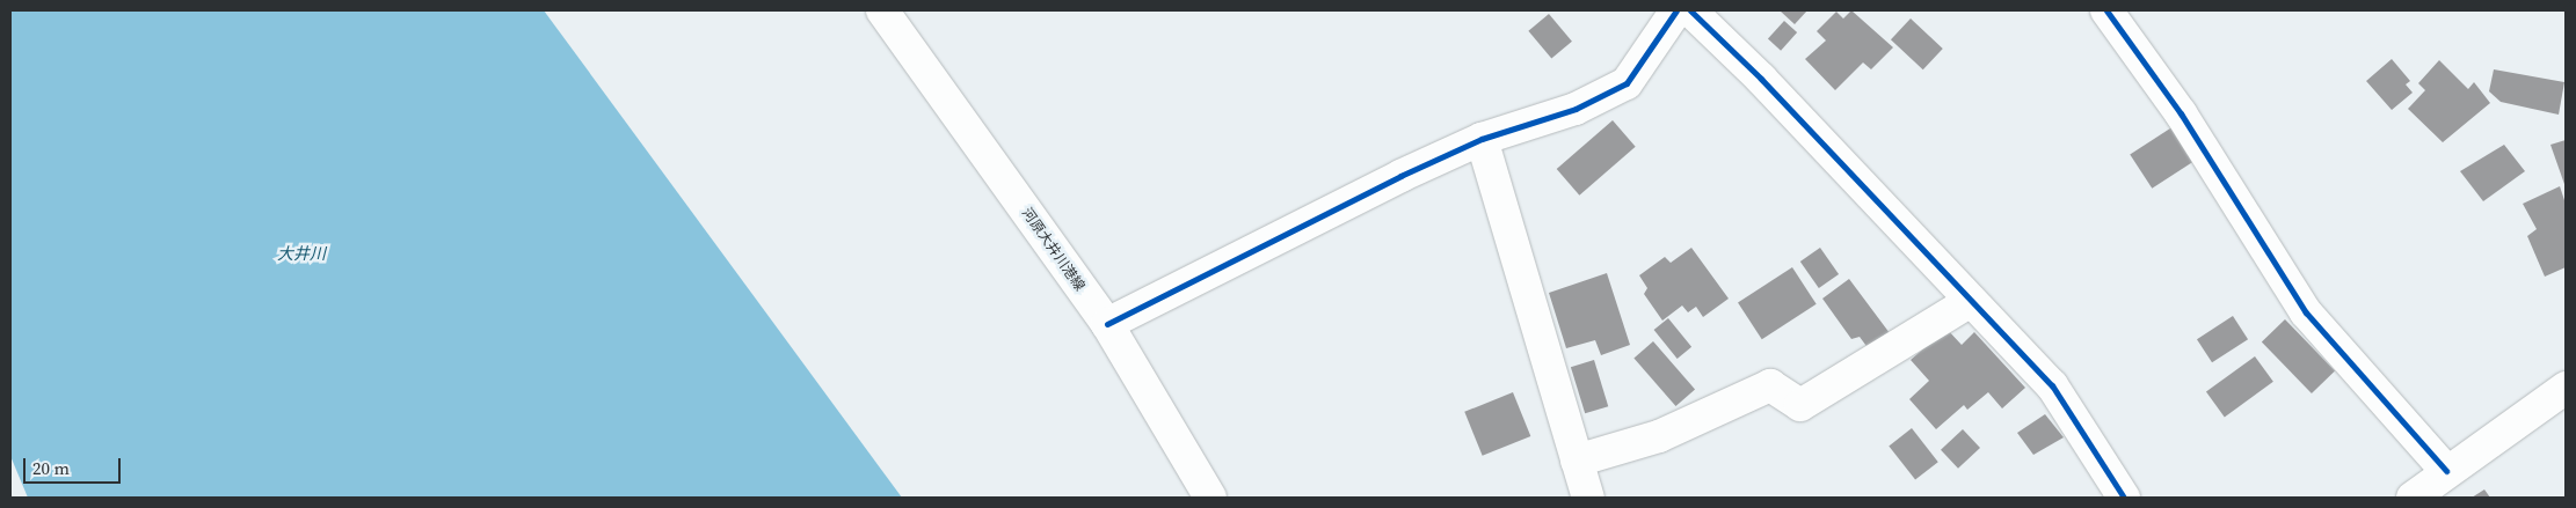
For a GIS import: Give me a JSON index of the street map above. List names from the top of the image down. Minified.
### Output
{"streets":{"street":["河原大井川港線"]},"water":["大井川"],"scale_bar":"20 m"}
